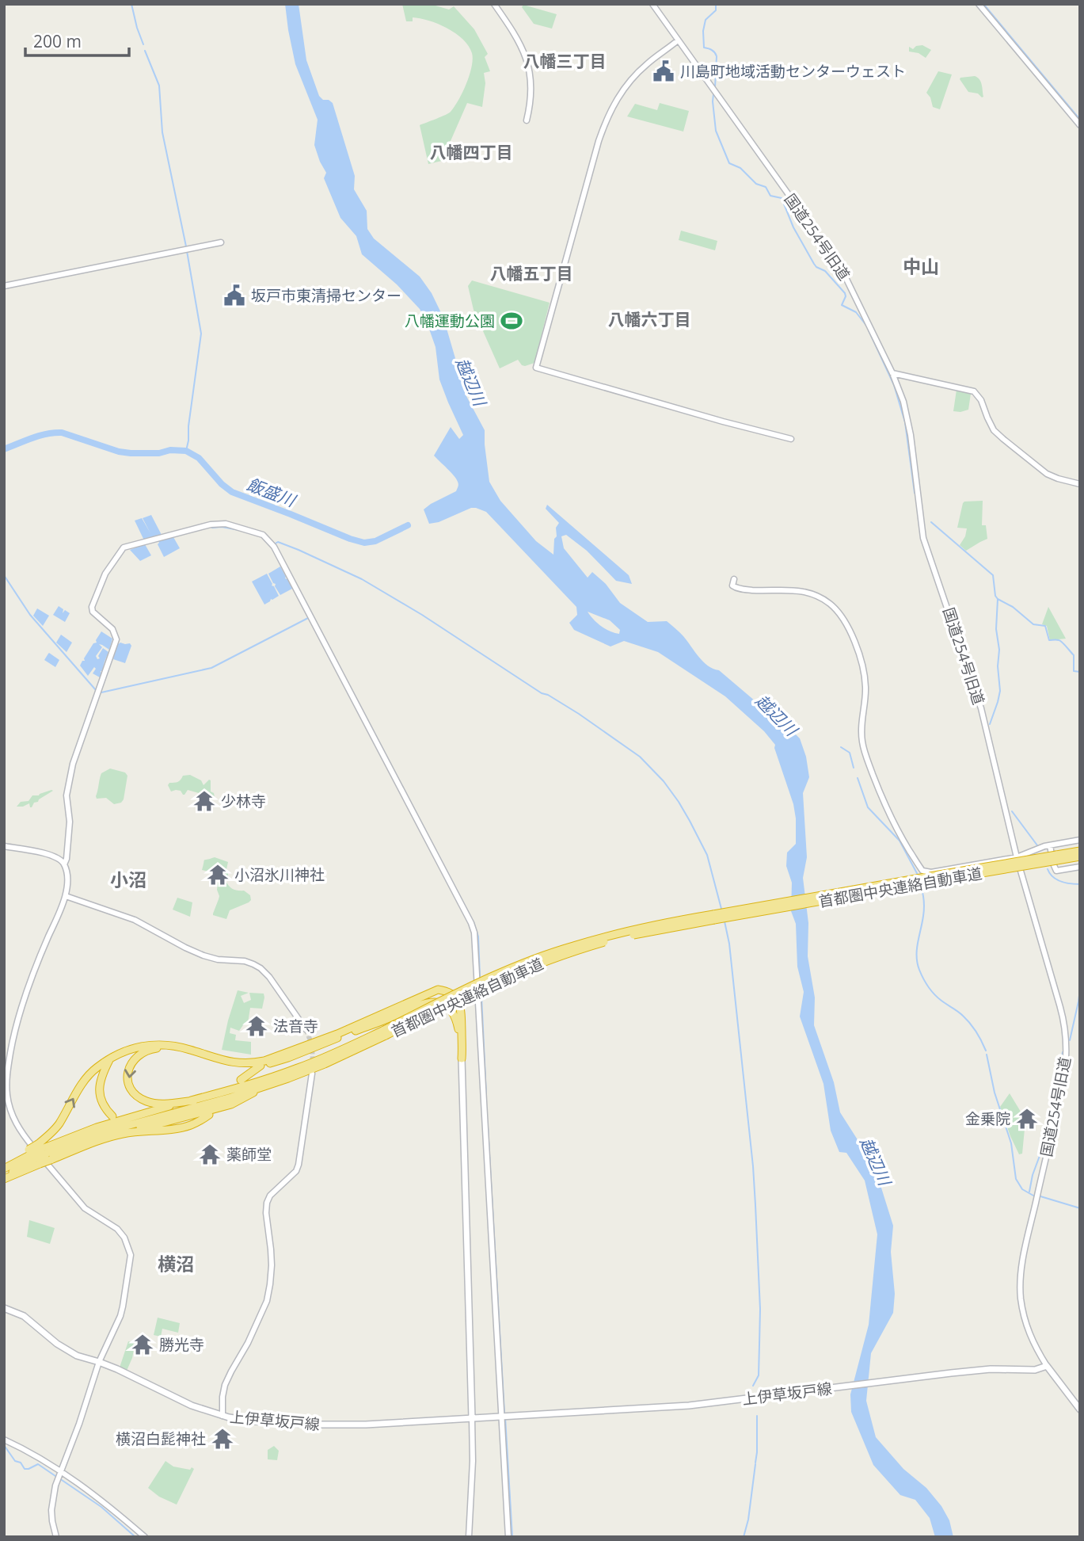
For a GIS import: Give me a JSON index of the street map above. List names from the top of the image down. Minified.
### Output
{"streets":{"highway":["首都圏中央連絡自動車道"],"main road":["上伊草坂戸線"],"street":["国道254号旧道"]},"crossings":[["国道254号旧道","上伊草坂戸線"]],"districts":["八幡三丁目","八幡四丁目","中山","八幡五丁目","八幡六丁目","小沼","横沼"],"water":["越辺川","飯盛川"],"places":{"public building":["川島町地域活動センターウェスト","坂戸市東清掃センター"],"sports":["八幡運動公園"],"temple":["少林寺","小沼氷川神社","法音寺","金乗院","薬師堂","勝光寺","横沼白髭神社"]},"scale_bar":"200 m"}
